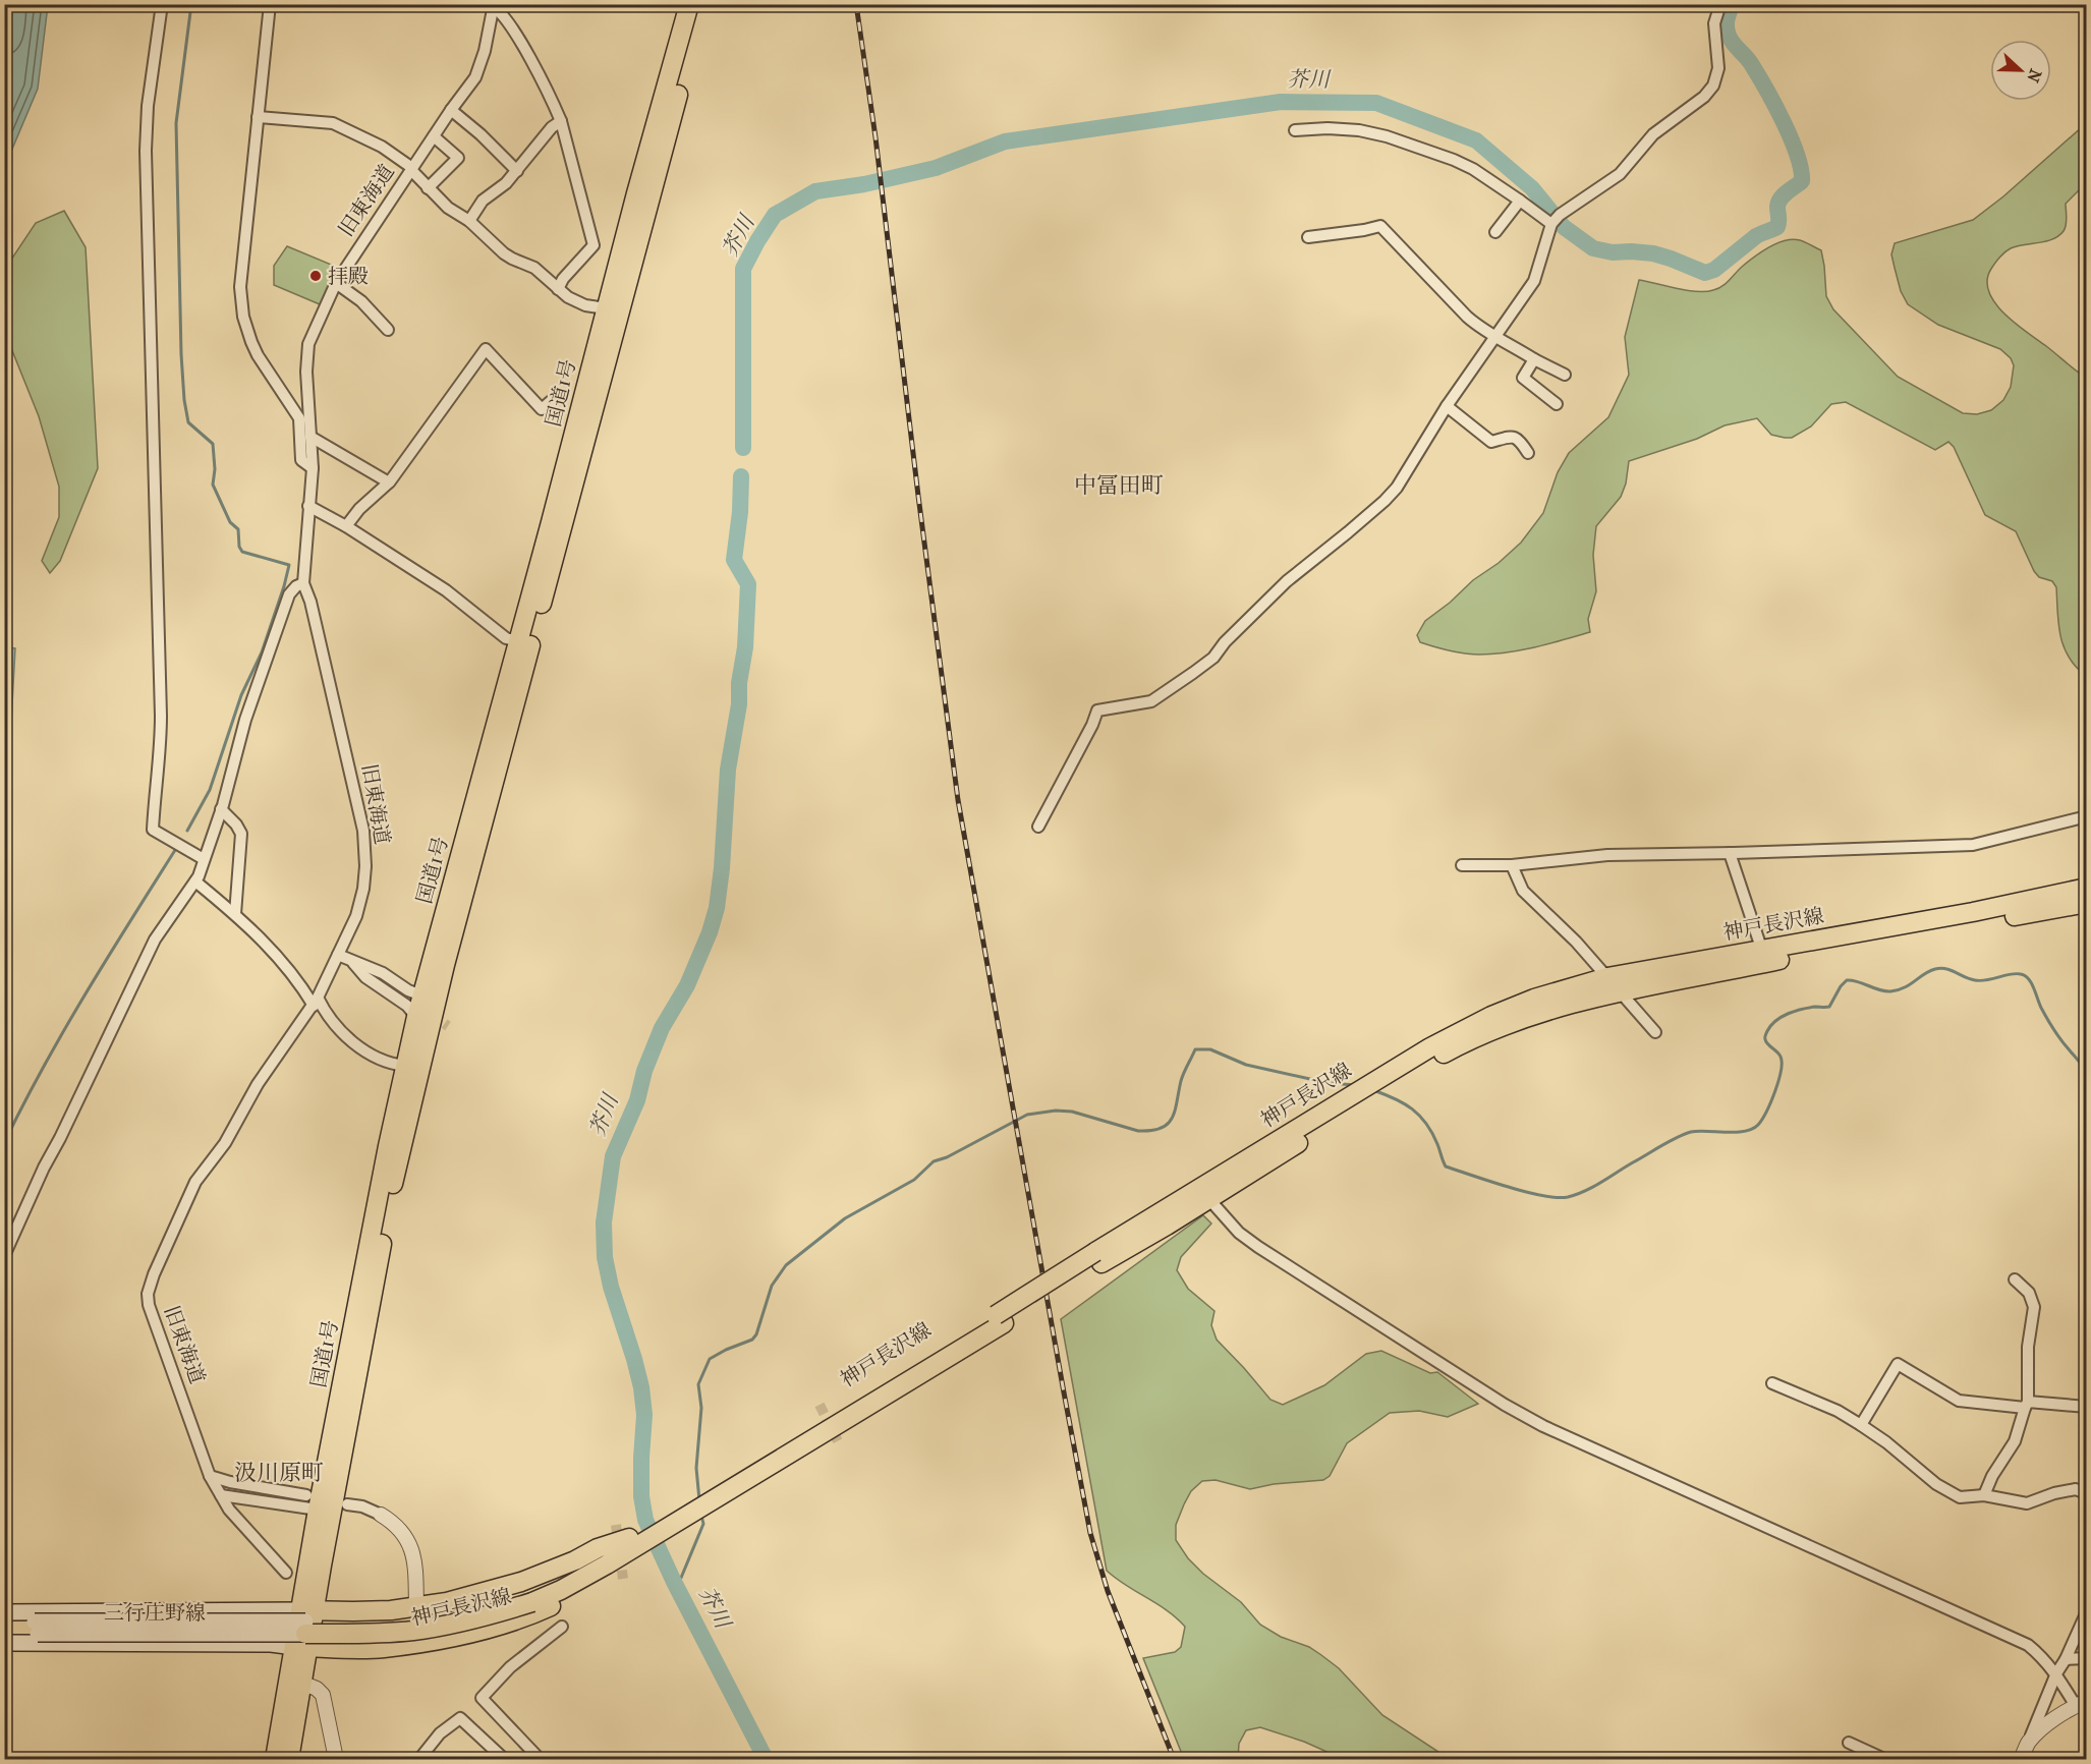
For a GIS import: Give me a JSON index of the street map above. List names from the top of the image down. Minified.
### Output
{"streets":{"main road":["国道1号","神戸長沢線","三行庄野線"],"street":["旧東海道"]},"crossings":[["国道1号","神戸長沢線"],["国道1号","三行庄野線"],["神戸長沢線","三行庄野線"]],"districts":["中冨田町","汲川原町"],"water":["芥川"],"places":["拝殿"],"north":"right"}
